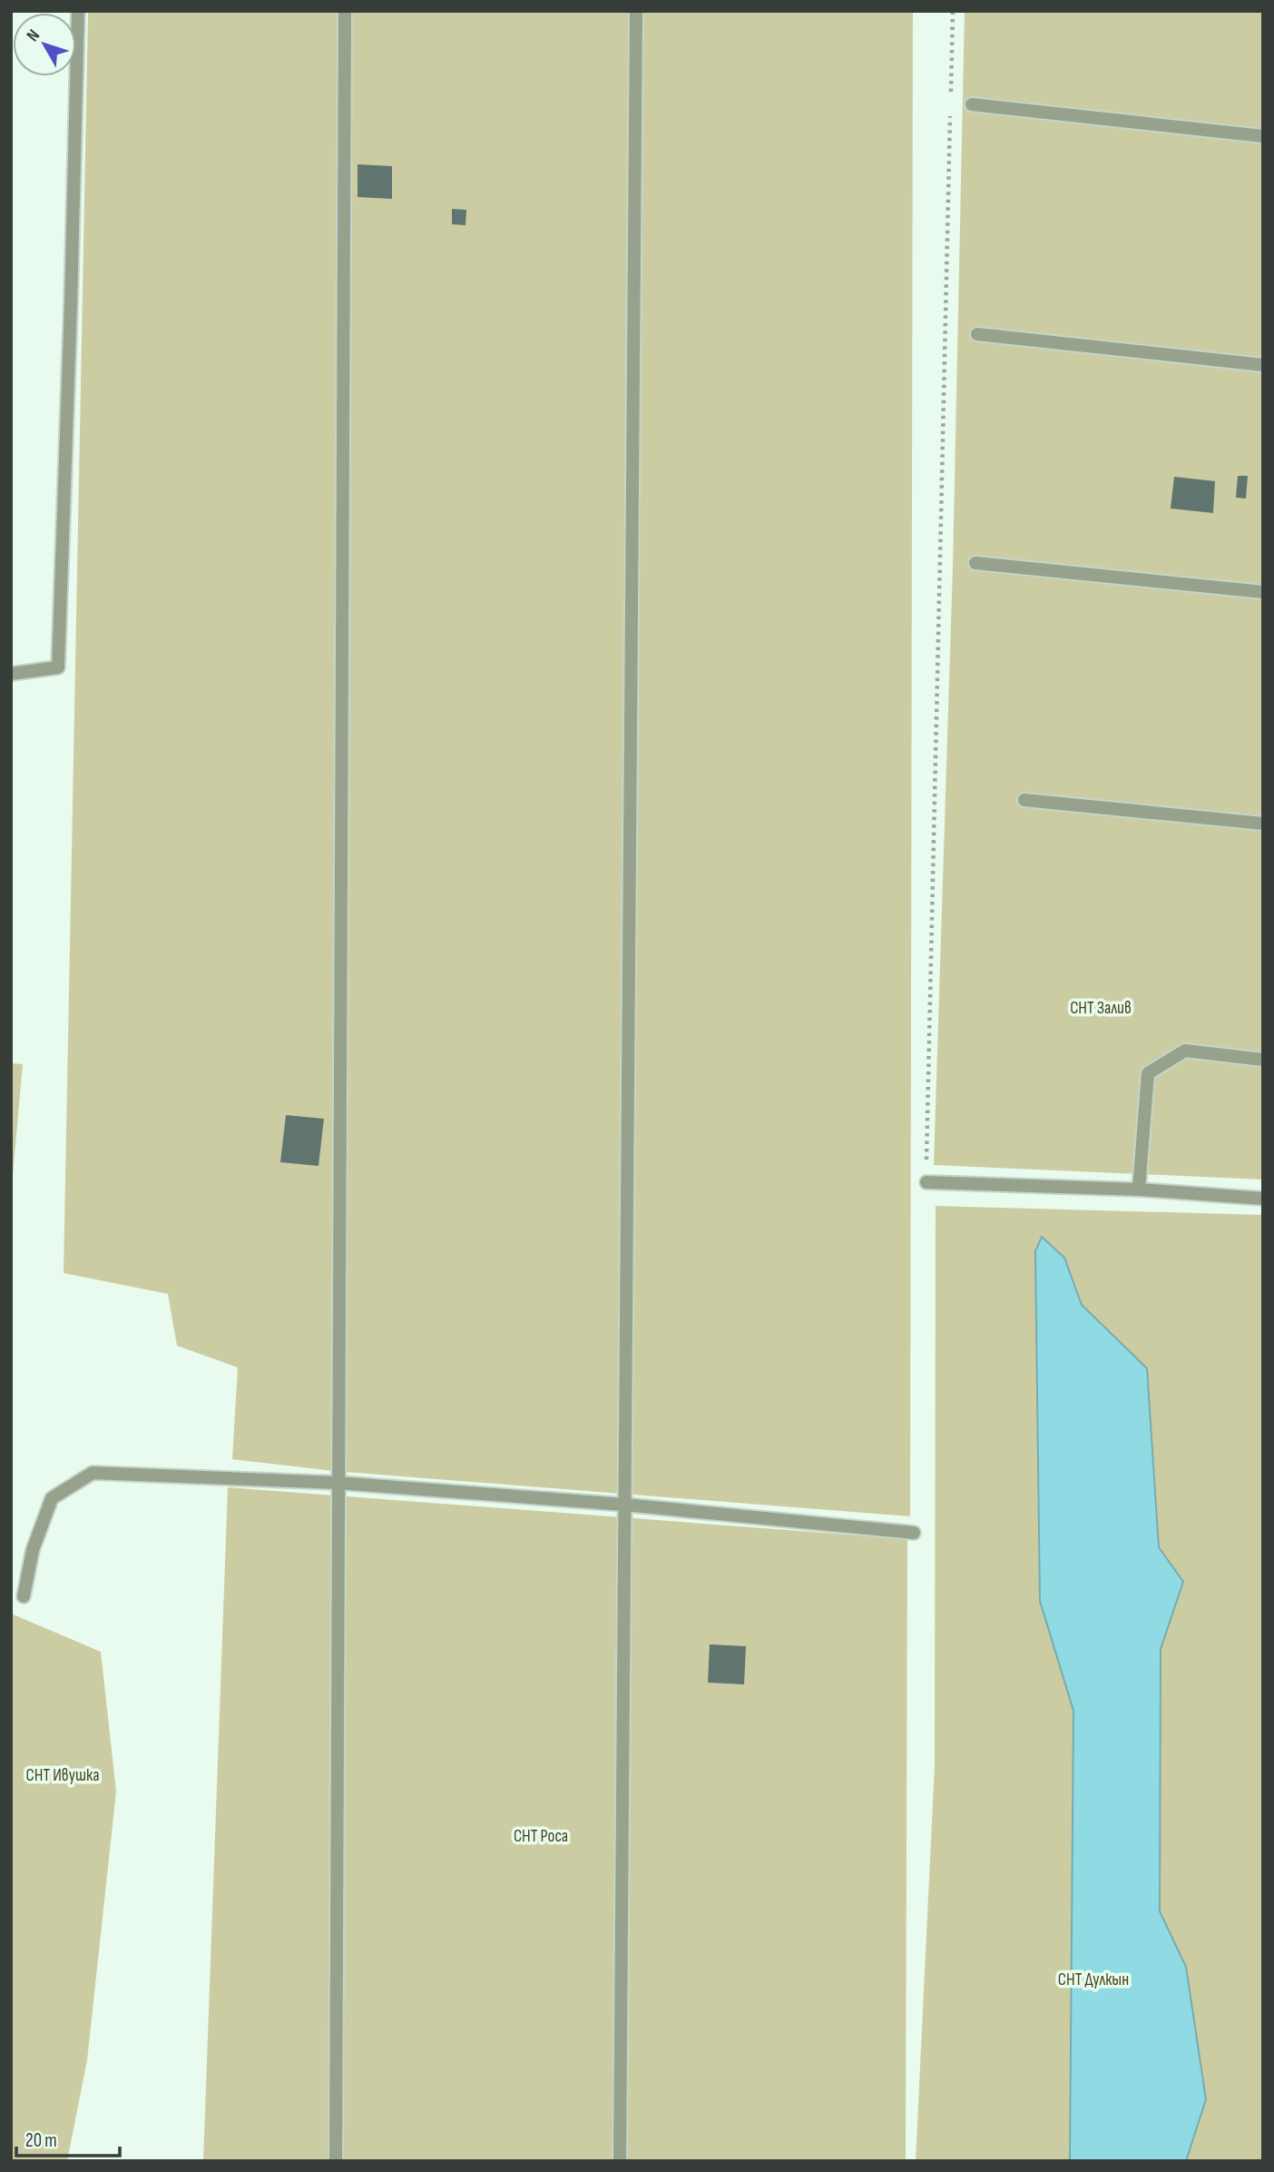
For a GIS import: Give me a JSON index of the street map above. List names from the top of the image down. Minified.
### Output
{"parks":["СНТ Залив","СНТ Ивушка","СНТ Роса","СНТ Дулкын"],"scale_bar":"20 m","north":"top left"}
